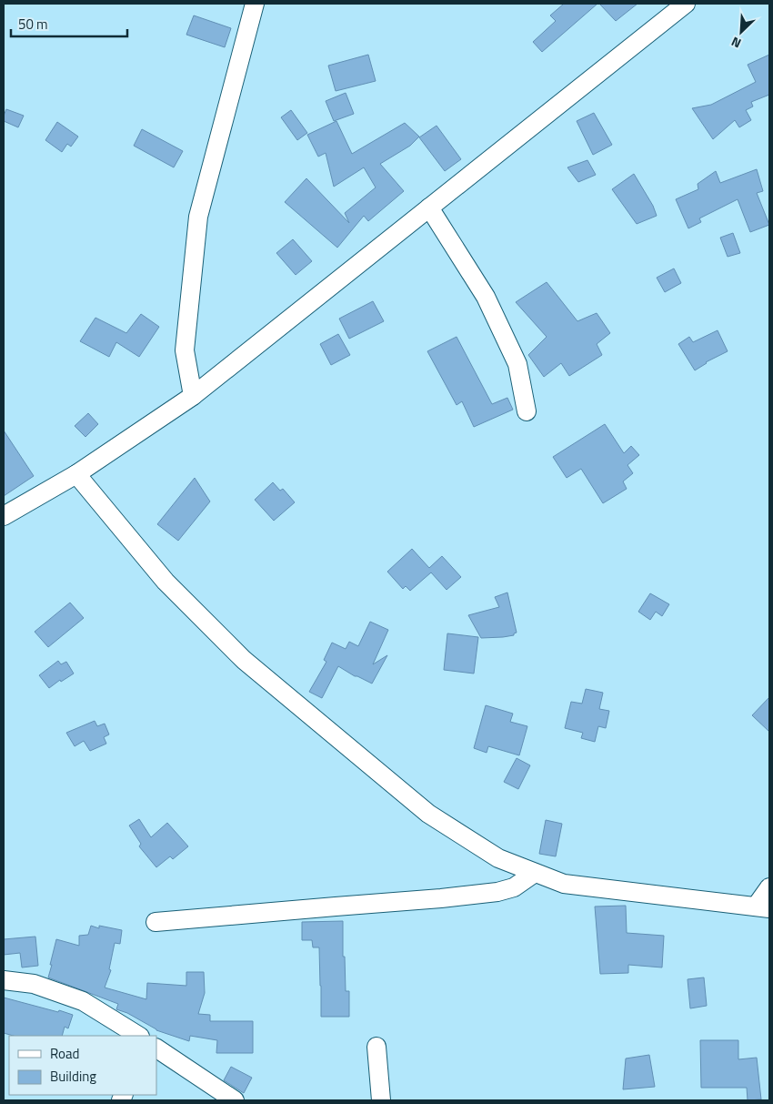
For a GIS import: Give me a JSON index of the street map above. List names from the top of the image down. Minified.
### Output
{"legend":["Road","Building"],"scale_bar":"50 m","north":"bottom left"}
